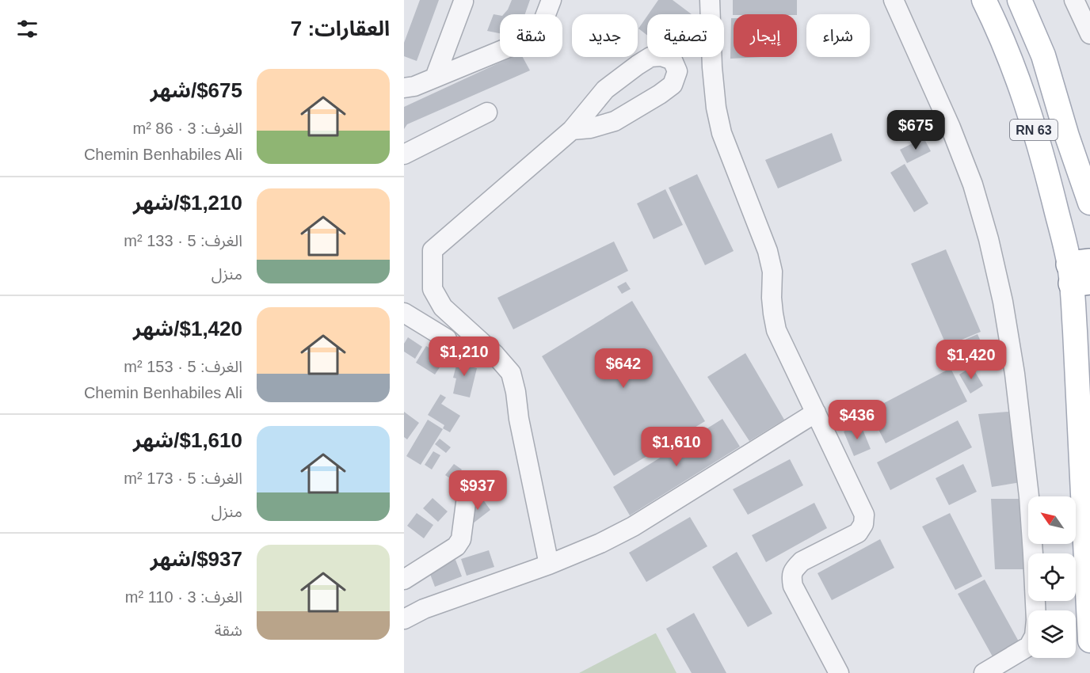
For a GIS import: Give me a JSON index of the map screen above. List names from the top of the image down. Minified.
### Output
{"streets":{"main road":["RN 63"]},"north":"top left","page":{"heading":"العقارات: 7","chip":["شراء","إيجار","تصفية","جديد","شقة"],"list":[{"name":"$675/شهر","note":"الغرف: 3 · 86 m² · Chemin Benhabiles Ali"},{"name":"$1,210/شهر","note":"الغرف: 5 · 133 m² · منزل"},{"name":"$1,420/شهر","note":"الغرف: 5 · 153 m² · Chemin Benhabiles Ali"},{"name":"$1,610/شهر","note":"الغرف: 5 · 173 m² · منزل"},{"name":"$937/شهر","note":"الغرف: 3 · 110 m² · شقة"}],"price":["$675","$1,210","$1,420","$642","$436","$1,610","$937"]}}
